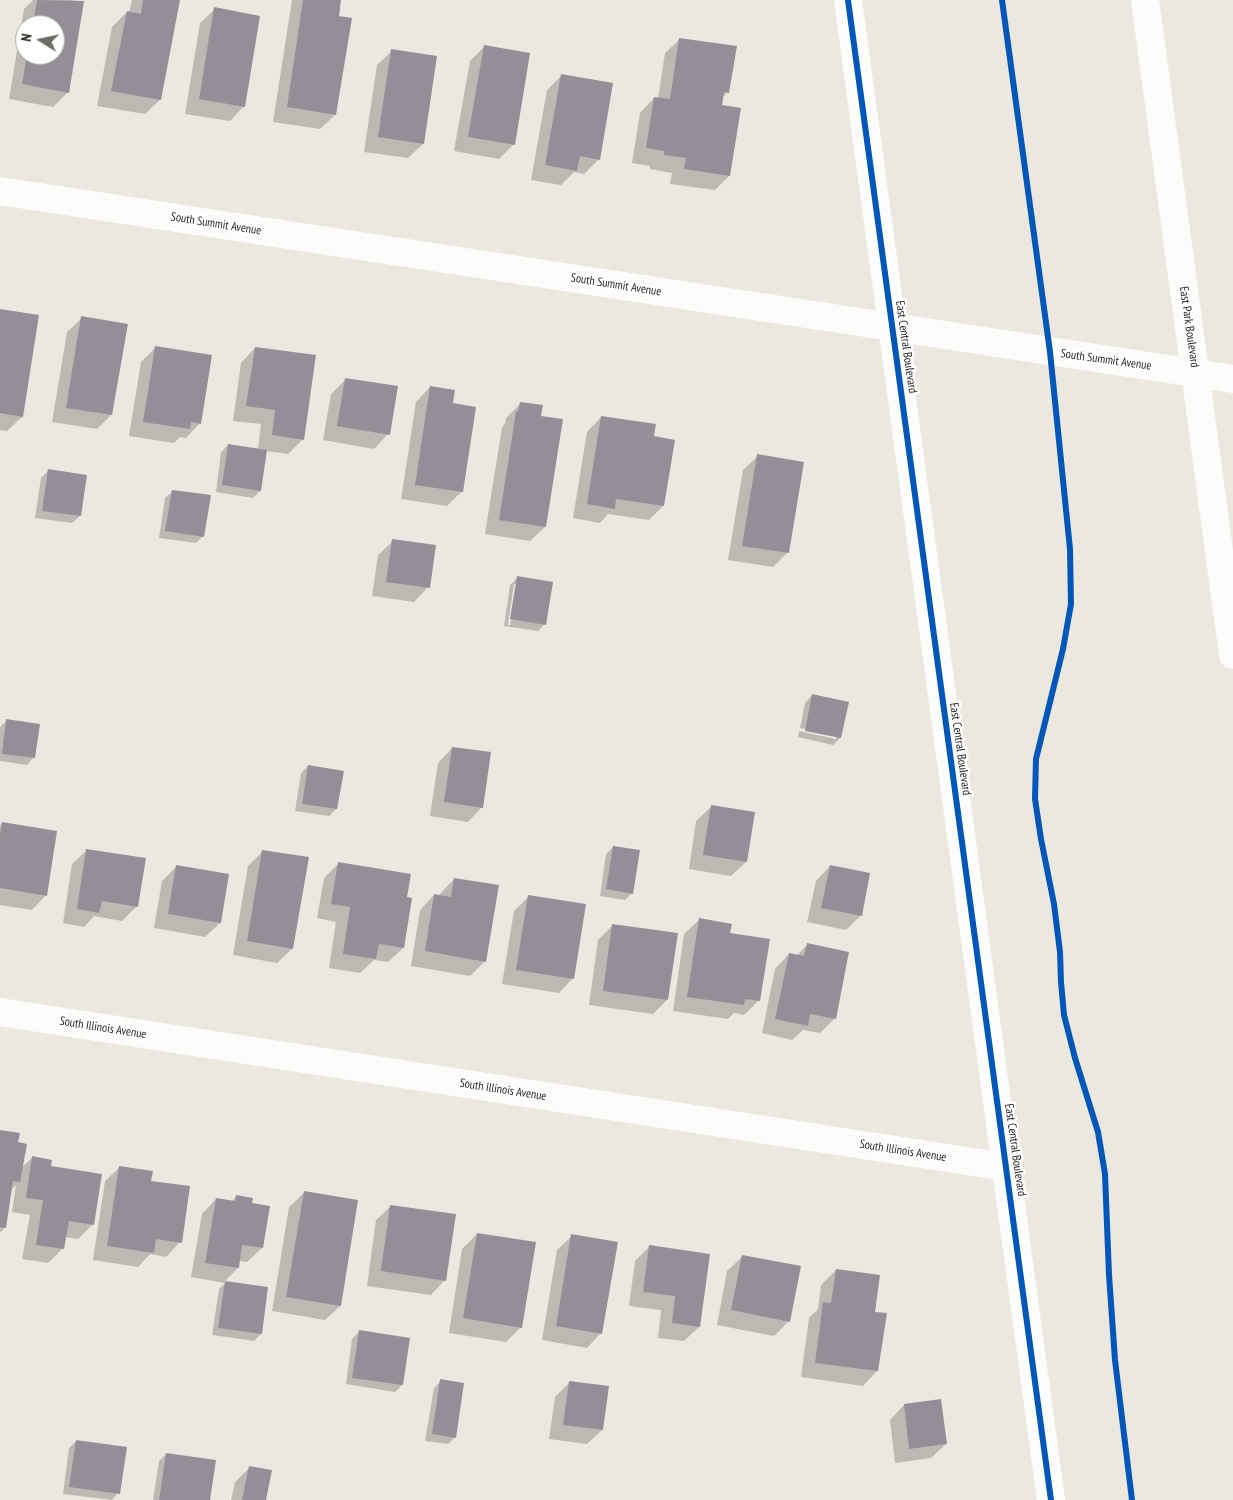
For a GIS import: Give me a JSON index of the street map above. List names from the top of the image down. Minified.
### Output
{"streets":{"street":["South Summit Avenue","East Park Boulevard","East Central Boulevard","South Illinois Avenue"]},"crossings":[["South Summit Avenue","East Park Boulevard"],["South Summit Avenue","East Central Boulevard"],["East Central Boulevard","South Illinois Avenue"]],"north":"left"}
